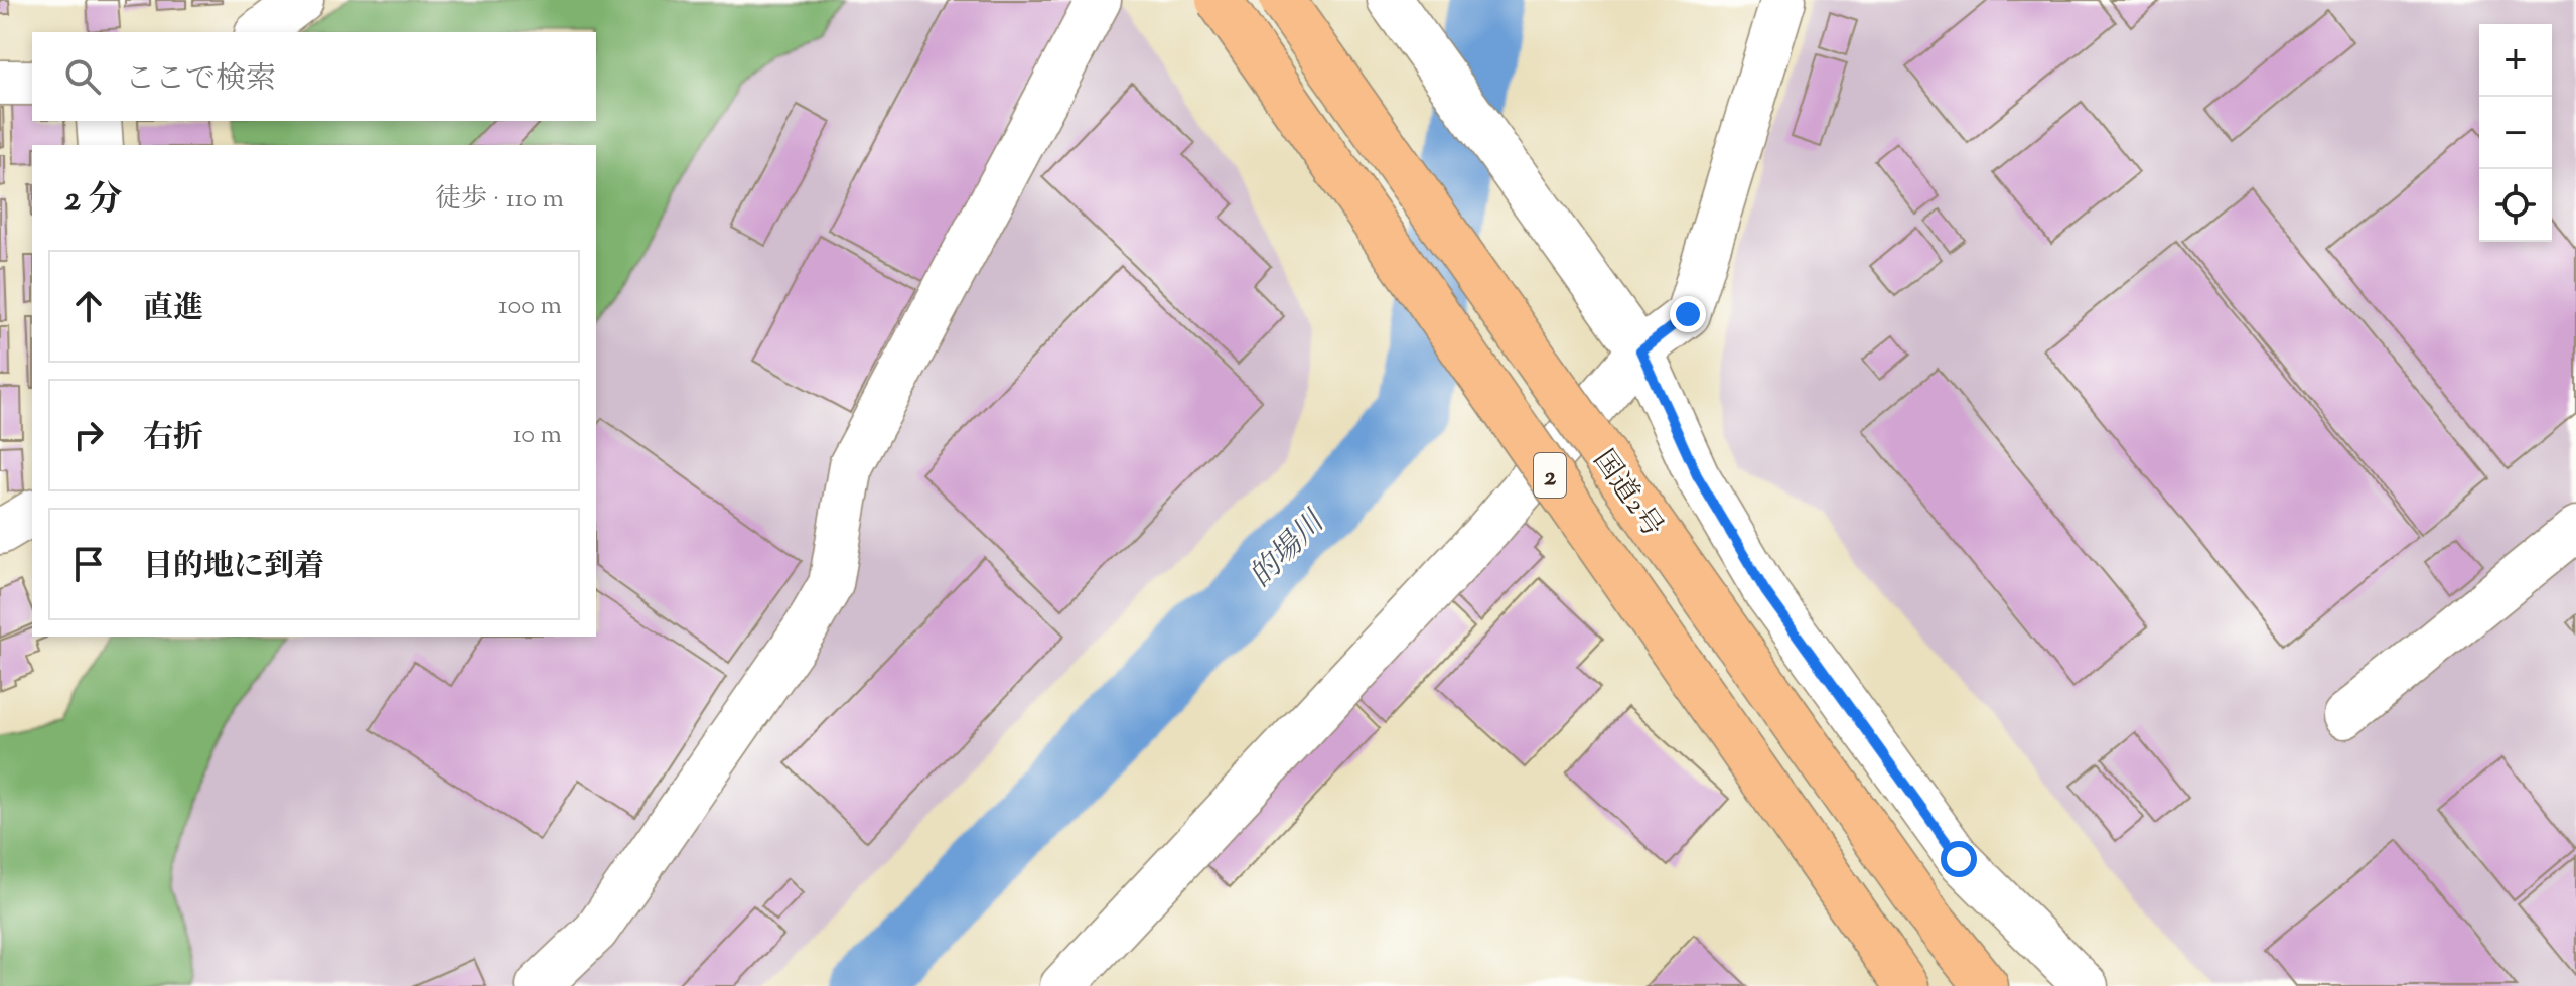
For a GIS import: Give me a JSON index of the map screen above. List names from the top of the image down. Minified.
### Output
{"streets":{"highway":["2","国道2号"]},"water":["的場川"],"page":{"map_buttons":["+","−"],"search":"ここで検索","heading":["2 分","徒歩 · 110 m"],"list":[["直進","100 m"],["右折","10 m"],"目的地に到着"]}}
